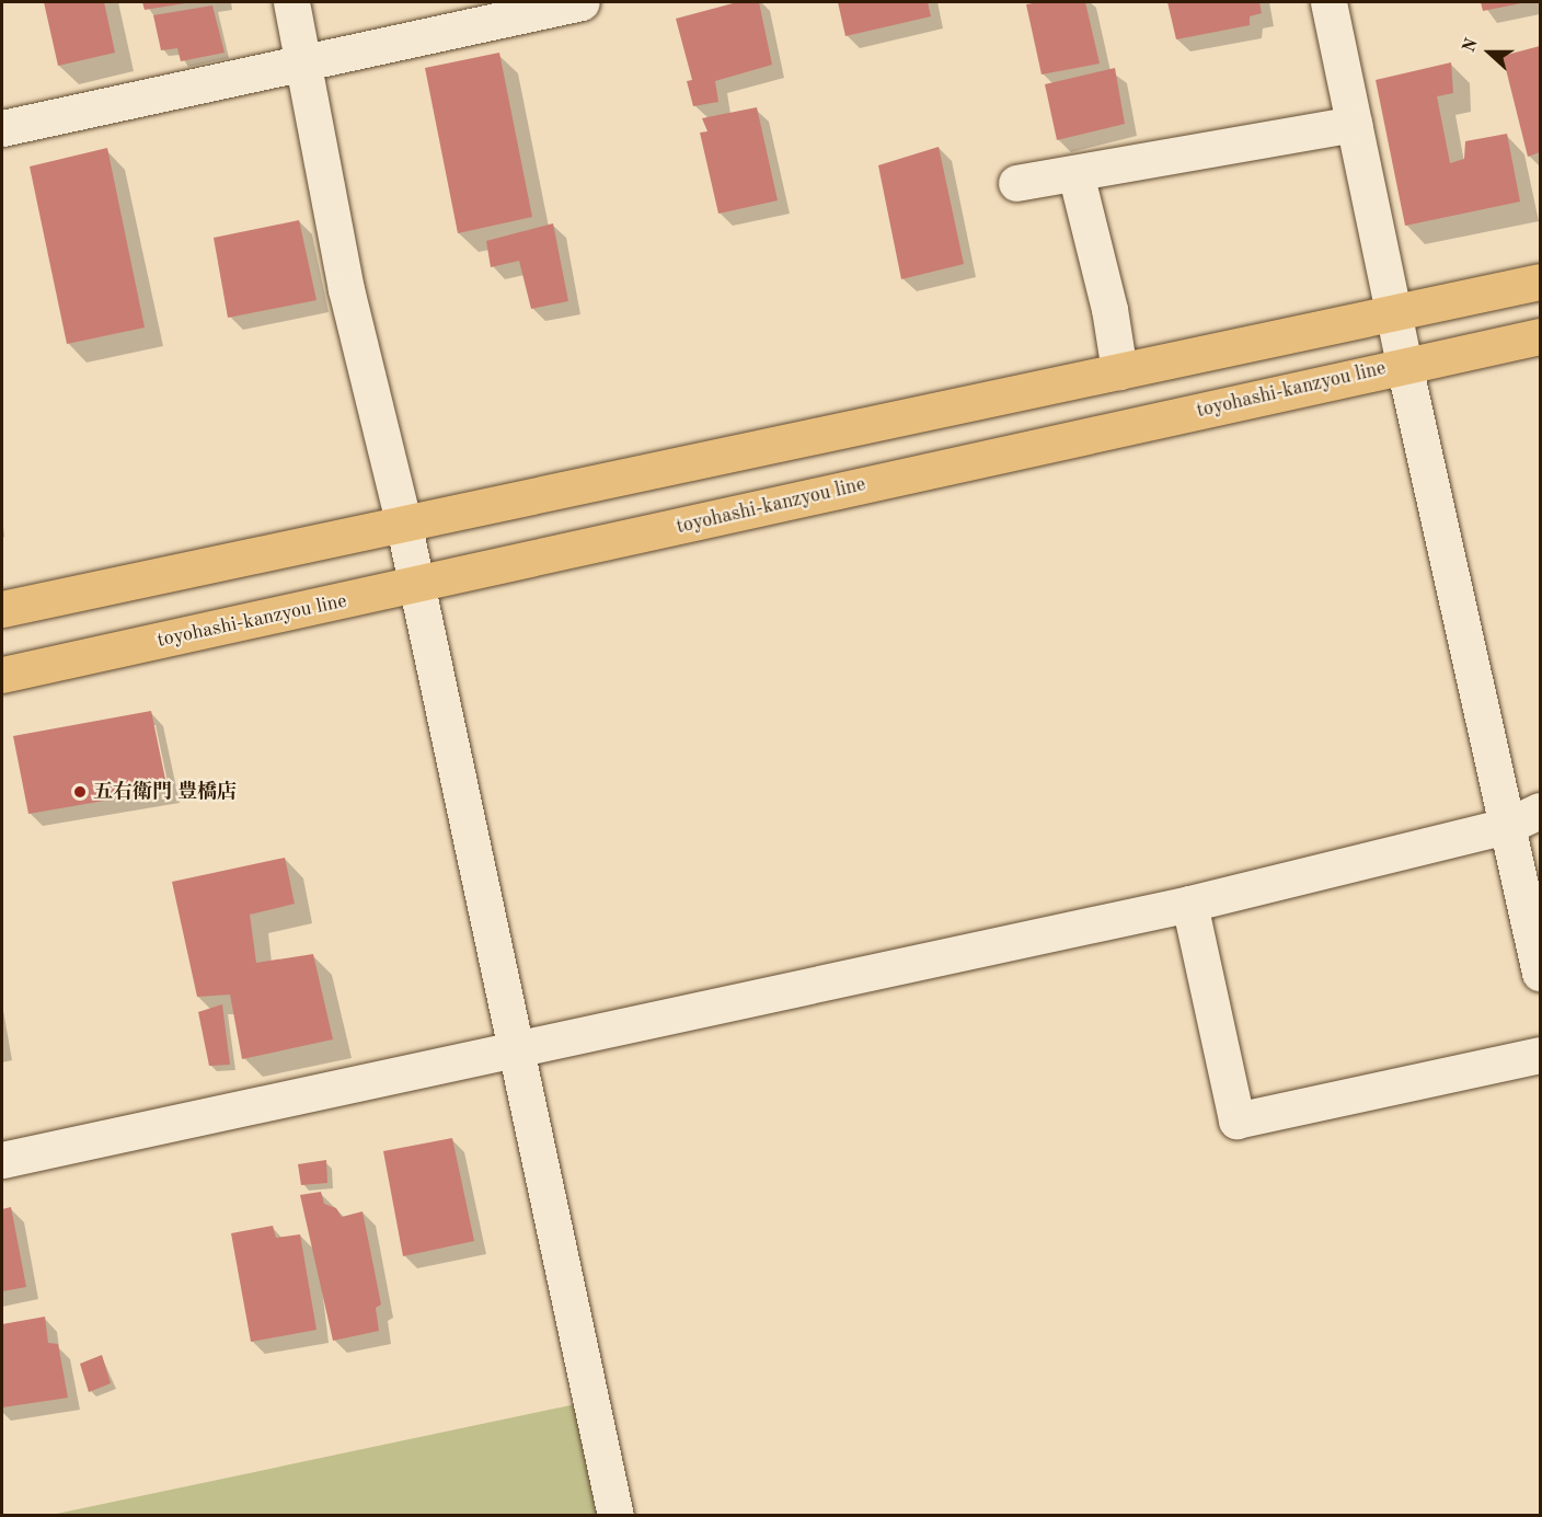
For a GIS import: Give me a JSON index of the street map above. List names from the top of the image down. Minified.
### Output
{"streets":{"main road":["toyohashi-kanzyou line"]},"places":["五右衛門 豊橋店"],"north":"left"}
